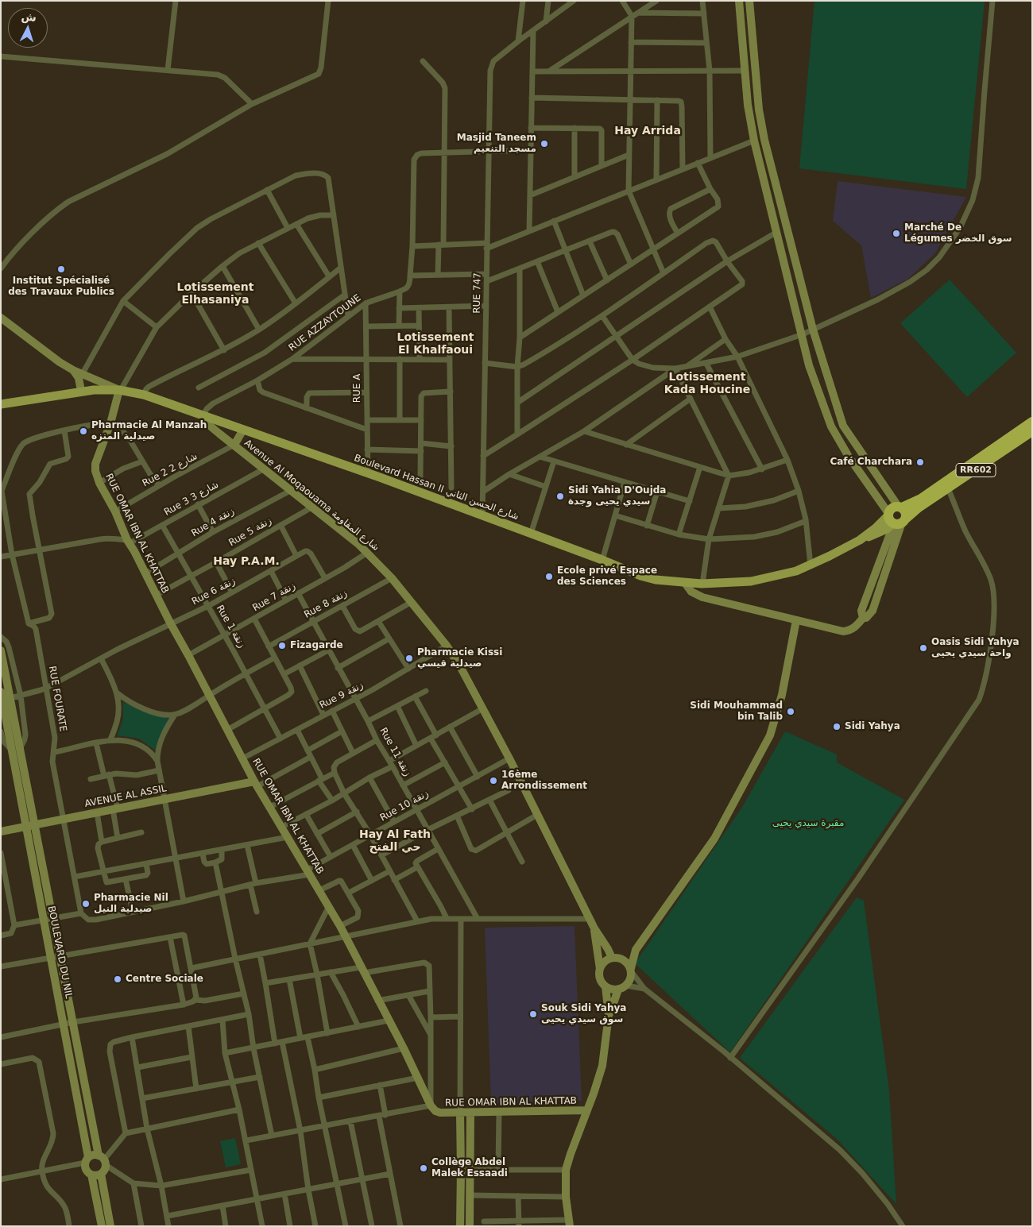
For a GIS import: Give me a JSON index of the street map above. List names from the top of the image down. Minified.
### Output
{"streets":{"highway":["RR602"],"main road":["Boulevard Hassan II شارع الحسن الثاني"],"street":["RUE 747","RUE AZZAYTOUNE","RUE A","Rue 2 شارع 2","Avenue Al Moqaouama شارع المقاومة","Rue 3 شارع 3","Rue 4 زنقة","Rue 5 زنقة","RUE OMAR IBN AL KHATTAB","Rue 6 زنقة","Rue 7 زنقة","Rue 8 زنقة","Rue 1 زنقة","Rue 9 زنقة","RUE FOURATE","Rue 11 زنقة","AVENUE AL ASSIL","Rue 10 زنقة","BOULEVARD DU NIL"]},"crossings":[["RUE 747","Boulevard Hassan II شارع الحسن الثاني"],["RUE AZZAYTOUNE","RUE A"],["RUE AZZAYTOUNE","Boulevard Hassan II شارع الحسن الثاني"],["RUE AZZAYTOUNE","Avenue Al Moqaouama شارع المقاومة"],["RUE A","Boulevard Hassan II شارع الحسن الثاني"],["Rue 2 شارع 2","Avenue Al Moqaouama شارع المقاومة"],["Rue 2 شارع 2","RUE OMAR IBN AL KHATTAB"],["RR602","Boulevard Hassan II شارع الحسن الثاني"],["Boulevard Hassan II شارع الحسن الثاني","Avenue Al Moqaouama شارع المقاومة"],["Boulevard Hassan II شارع الحسن الثاني","RUE OMAR IBN AL KHATTAB"],["Avenue Al Moqaouama شارع المقاومة","Rue 3 شارع 3"],["Avenue Al Moqaouama شارع المقاومة","Rue 4 زنقة"],["Avenue Al Moqaouama شارع المقاومة","Rue 5 زنقة"],["Avenue Al Moqaouama شارع المقاومة","Rue 7 زنقة"],["Avenue Al Moqaouama شارع المقاومة","Rue 8 زنقة"],["Avenue Al Moqaouama شارع المقاومة","Rue 9 زنقة"],["Avenue Al Moqaouama شارع المقاومة","Rue 10 زنقة"],["Rue 3 شارع 3","RUE OMAR IBN AL KHATTAB"],["Rue 3 شارع 3","Rue 1 زنقة"],["Rue 4 زنقة","RUE OMAR IBN AL KHATTAB"],["Rue 4 زنقة","Rue 1 زنقة"],["Rue 5 زنقة","RUE OMAR IBN AL KHATTAB"],["Rue 5 زنقة","Rue 1 زنقة"],["RUE OMAR IBN AL KHATTAB","Rue 6 زنقة"],["RUE OMAR IBN AL KHATTAB","Rue 7 زنقة"],["RUE OMAR IBN AL KHATTAB","Rue 9 زنقة"],["RUE OMAR IBN AL KHATTAB","AVENUE AL ASSIL"],["RUE OMAR IBN AL KHATTAB","Rue 10 زنقة"],["Rue 6 زنقة","Rue 7 زنقة"],["Rue 6 زنقة","Rue 1 زنقة"],["Rue 6 زنقة","RUE FOURATE"],["Rue 6 زنقة","BOULEVARD DU NIL"],["Rue 7 زنقة","Rue 1 زنقة"],["Rue 7 زنقة","Rue 11 زنقة"],["Rue 8 زنقة","Rue 11 زنقة"],["Rue 1 زنقة","Rue 9 زنقة"],["Rue 9 زنقة","Rue 11 زنقة"],["RUE FOURATE","AVENUE AL ASSIL"],["RUE FOURATE","Rue 10 زنقة"],["Rue 11 زنقة","Rue 10 زنقة"],["AVENUE AL ASSIL","BOULEVARD DU NIL"]],"districts":["Hay Arrida","Lotissement Elhasaniya","Lotissement El Khalfaoui","Lotissement Kada Houcine","Hay P.A.M.","Hay Al Fath حي الفتح"],"parks":["مقبرة سيدي يحيى"],"places":["Masjid Taneem مسجد التنعيم","Marché De Légumes سوق الخضر","Institut Spécialisé des Travaux Publics","Pharmacie Al Manzah صيدلية المنزه","Café Charchara","Sidi Yahia D'Oujda سيدي يحيى وجدة","Ecole privé Espace des Sciences","Fizagarde","Oasis Sidi Yahya واحة سيدي يحيى","Pharmacie Kissi صيدلية قيسي","Sidi Mouhammad bin Talib","Sidi Yahya","16ème Arrondissement","Pharmacie Nil صيدلية النيل","Centre Sociale","Souk Sidi Yahya سوق سيدي يحيى","Collège Abdel Malek Essaadi"],"north":"top"}
